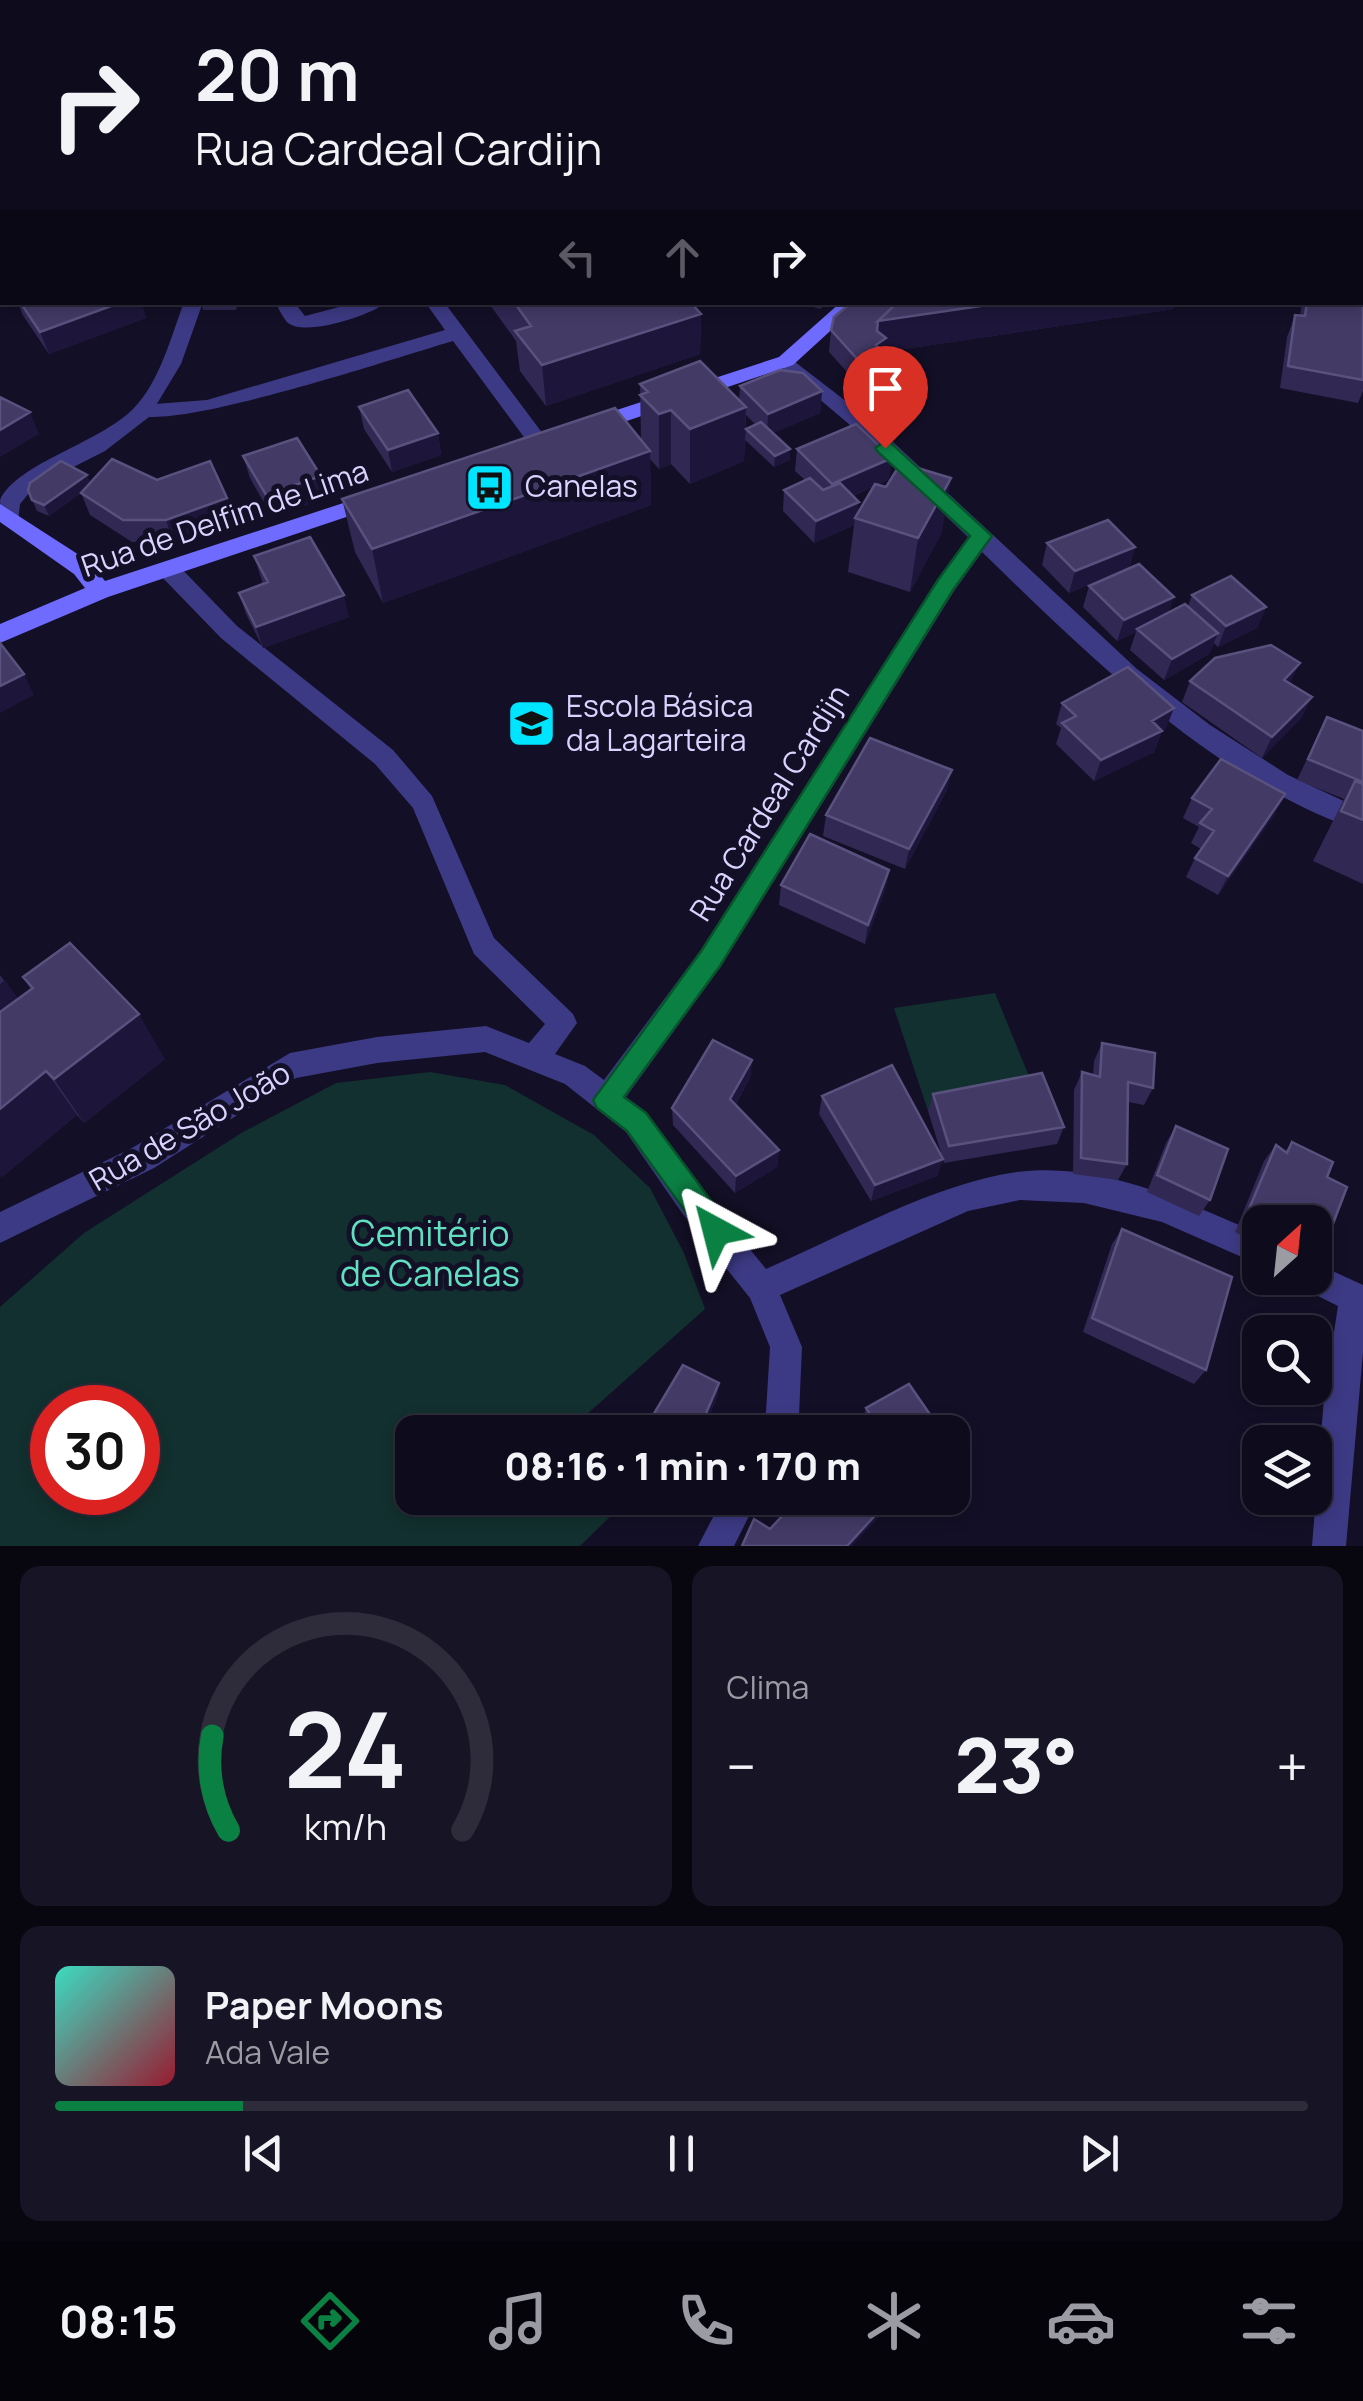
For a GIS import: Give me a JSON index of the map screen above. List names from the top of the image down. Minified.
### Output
{"streets":{"main road":["Rua de Delfim de Lima"],"street":["Rua Cardeal Cardijn","Rua de São João"]},"crossings":[["Rua Cardeal Cardijn","Rua de São João"]],"parks":["Cemitério de Canelas"],"places":{"bus stop":["Canelas"],"school or university":["Escola Básica da Lagarteira"]},"north":"top right","page":{"turn":["20 m","Rua Cardeal Cardijn"],"limit":"30","trip":"08:16 · 1 min · 170 m","tile":"Clima","heat":["−","23°","+"],"song":["Paper Moons","Ada Vale"],"tabs":"08:15","gauge":["24","km/h"]}}
